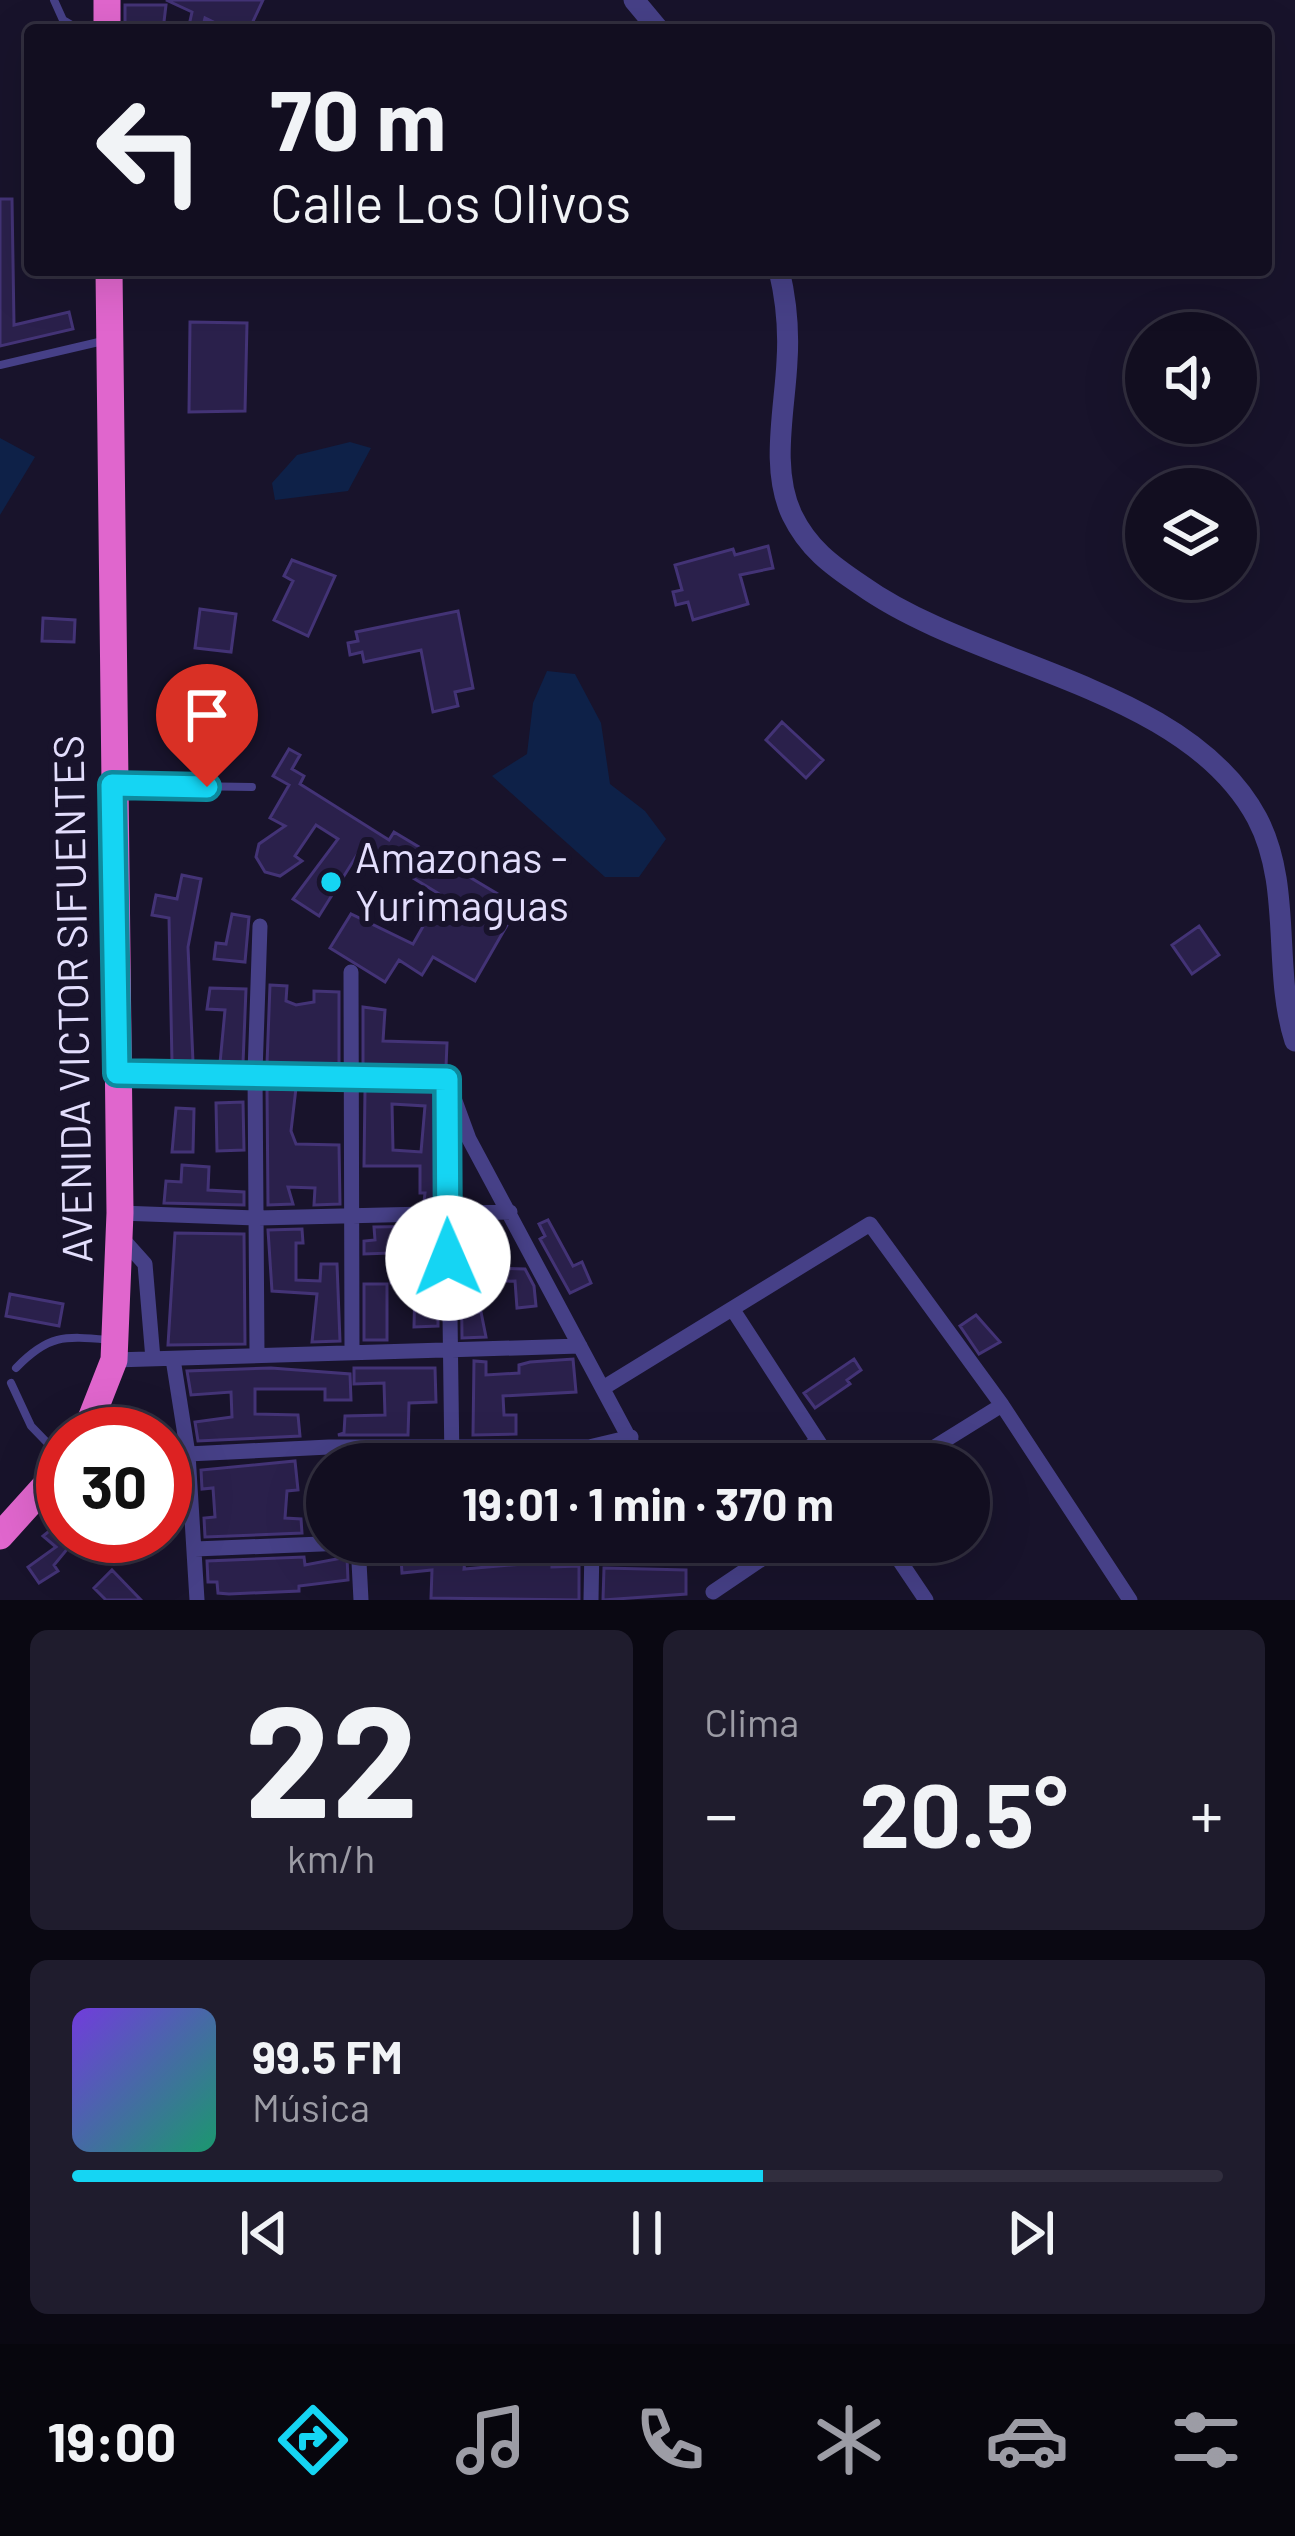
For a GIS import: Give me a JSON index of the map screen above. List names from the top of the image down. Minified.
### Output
{"streets":{"highway":["AVENIDA VICTOR SIFUENTES"]},"places":["Amazonas - Yurimaguas"],"page":{"turn":["70 m","Calle Los Olivos"],"limit":"30","trip":"19:01 · 1 min · 370 m","tile":[["22","km/h"],"Clima"],"heat":["−","20.5°","+"],"song":["99.5 FM","Música"],"tabs":"19:00"}}
